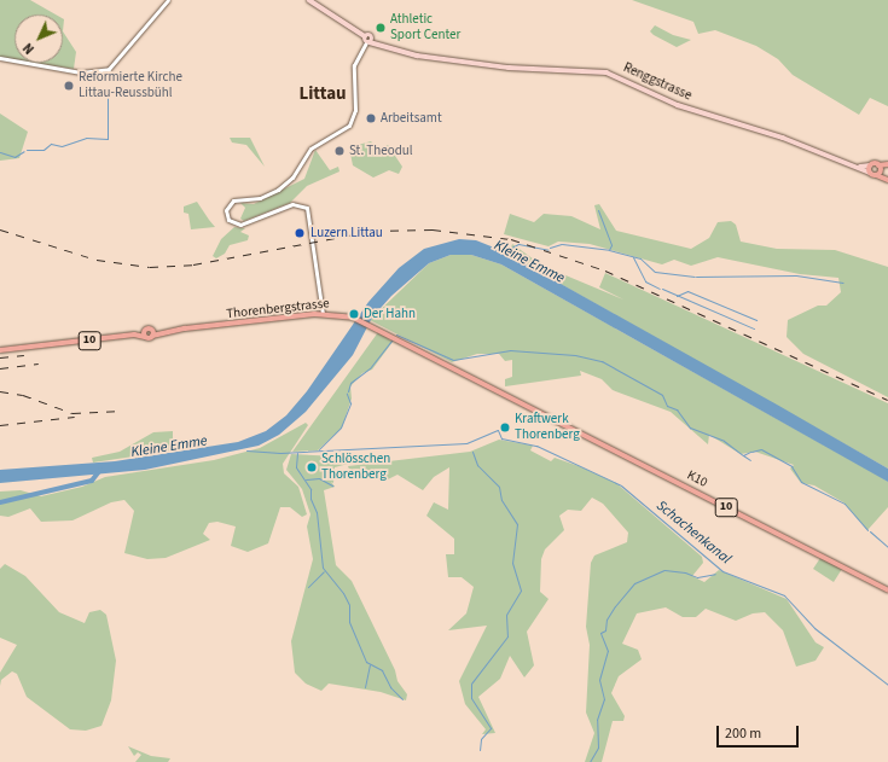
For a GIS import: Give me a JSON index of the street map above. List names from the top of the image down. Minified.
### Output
{"streets":{"main road":["Renggstrasse","Thorenbergstrasse","10","K10"]},"crossings":[["Thorenbergstrasse","10"],["Thorenbergstrasse","K10"]],"districts":["Littau"],"water":["Kleine Emme","Schachenkanal"],"places":["Athletic Sport Center","Reformierte Kirche Littau-Reussbühl","Arbeitsamt","St. Theodul","Luzern Littau","Der Hahn","Kraftwerk Thorenberg","Schlösschen Thorenberg"],"scale_bar":"200 m","north":"bottom left"}
